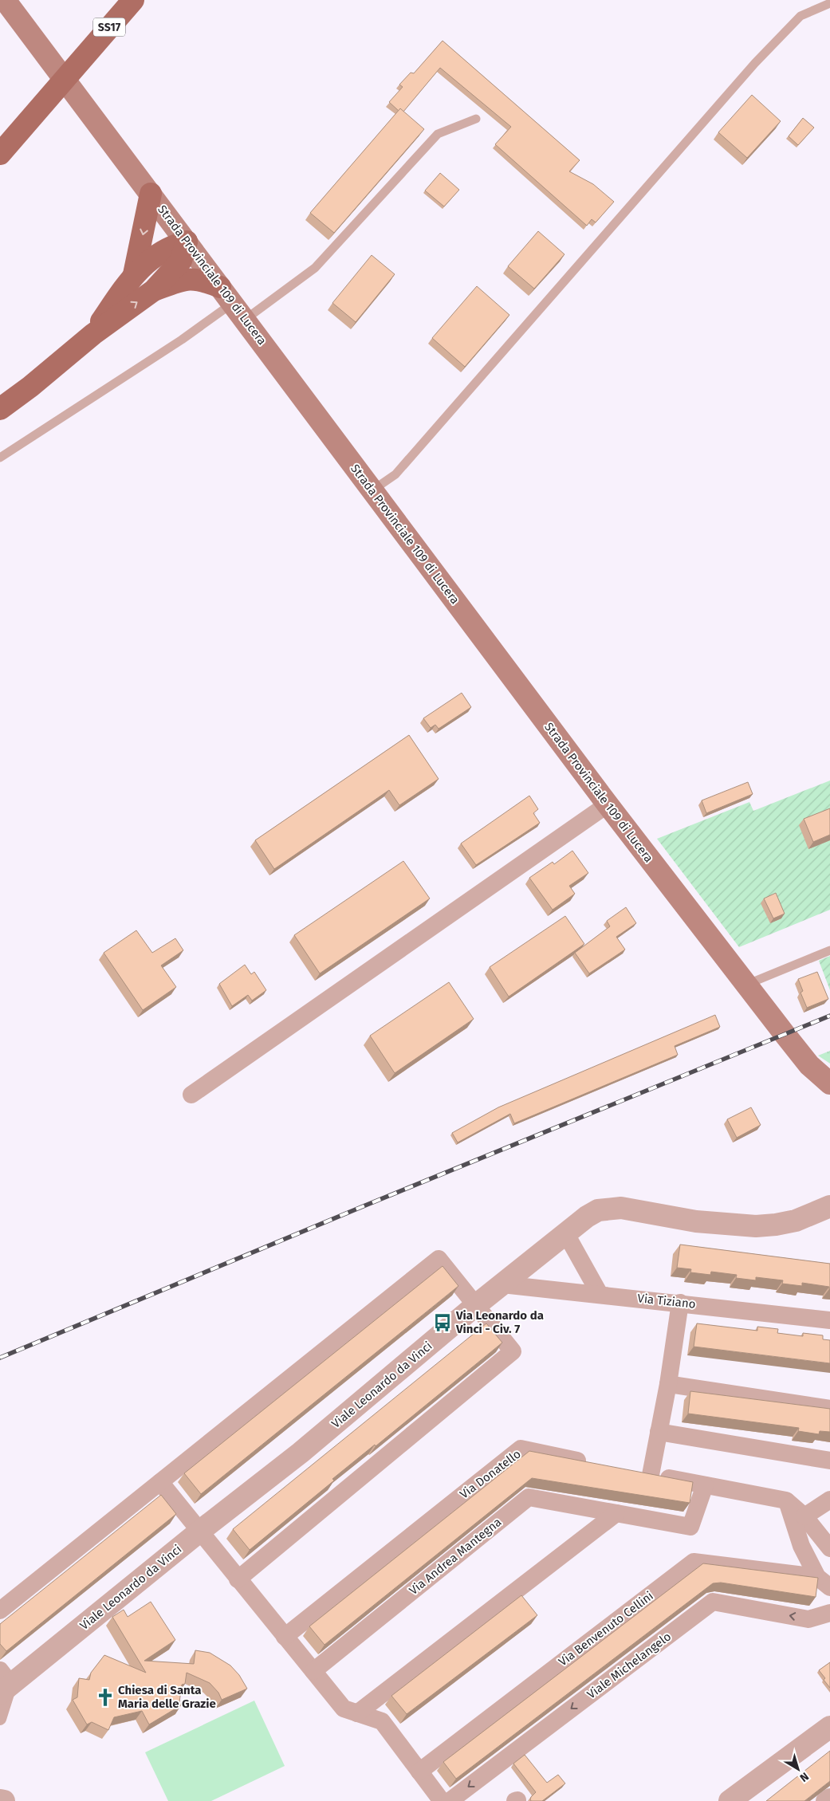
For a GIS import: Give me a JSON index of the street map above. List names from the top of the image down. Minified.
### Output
{"streets":{"main road":["SS17","Strada Provinciale 109 di Lucera"],"street":["Via Tiziano","Viale Leonardo da Vinci","Via Donatello","Via Andrea Mantegna","Via Benvenuto Cellini","Viale Michelangelo"]},"crossings":[["Via Tiziano","Viale Leonardo da Vinci"]],"places":{"bus stop":["Via Leonardo da Vinci - Civ. 7"],"church":["Chiesa di Santa Maria delle Grazie"]},"north":"bottom right"}
